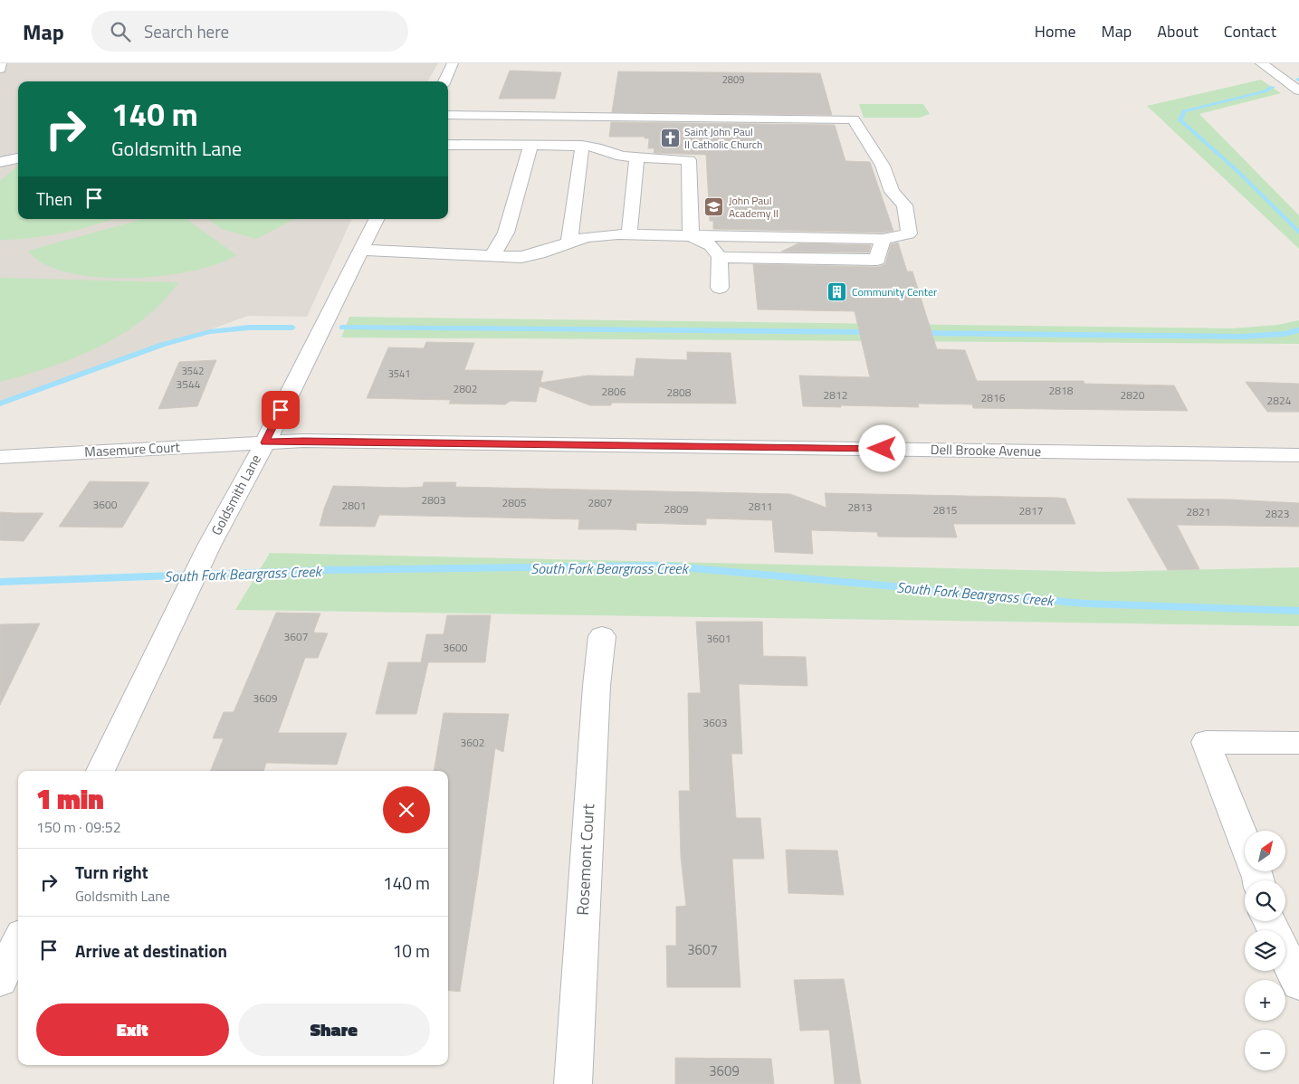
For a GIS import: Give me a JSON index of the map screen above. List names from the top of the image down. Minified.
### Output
{"streets":{"street":["Masemure Court","Dell Brooke Avenue","Goldsmith Lane","Rosemont Court"]},"crossings":[["Masemure Court","Dell Brooke Avenue"],["Masemure Court","Goldsmith Lane"],["Dell Brooke Avenue","Goldsmith Lane"]],"water":["South Fork Beargrass Creek"],"places":{"church":["Saint John Paul II Catholic Church"],"school or university":["John Paul Academy II"],"building":["Community Center"]},"house_numbers":["2809","3542","3541","3544","2802","2818","2806","2808","2812","2820","2816","2824","2803","2805","2807","3600","2801","2811","2813","2809","2815","2817","2821","2823","3607","3601","3600","3609","3603","3602","3607","3609"],"north":"top right","page":{"header":"Map","search":"Search here","nav":["Home","Map","About","Contact"],"turn":["140 m","Goldsmith Lane"],"then":"Then","heading":["1 min","150 m · 09:52"],"map_buttons":["+","−"],"list":[{"name":"Turn right","note":"Goldsmith Lane","value":"140 m"},{"name":"Arrive at destination","value":"10 m"}],"buttons":["Exit","Share"]}}
